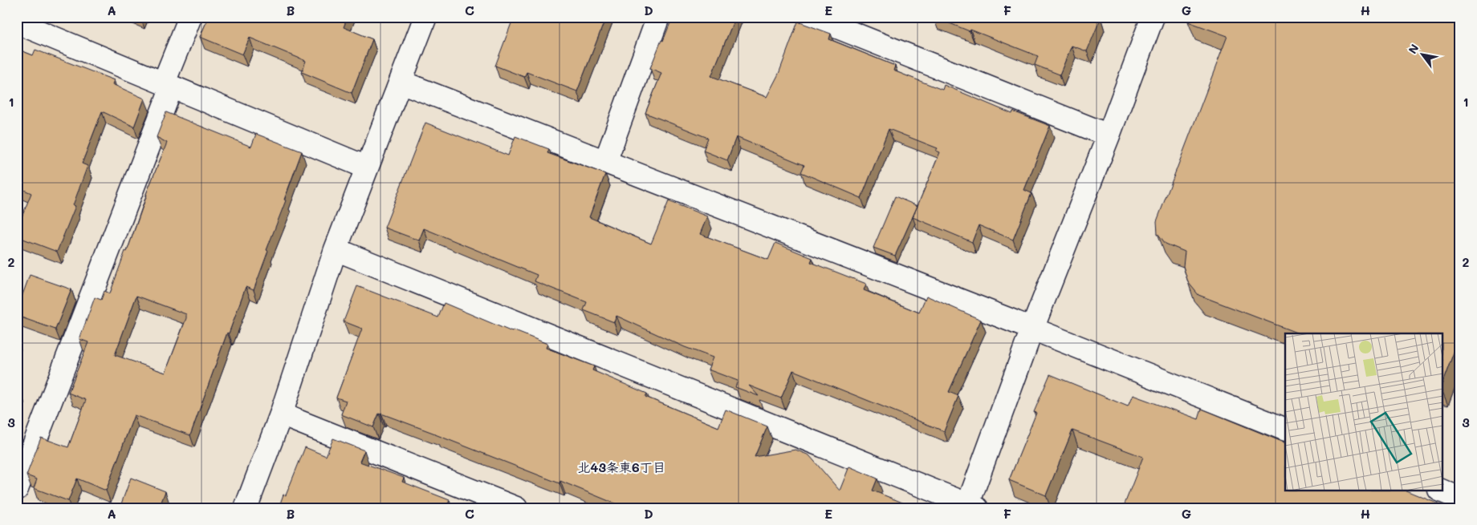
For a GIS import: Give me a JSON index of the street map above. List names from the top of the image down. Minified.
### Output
{"districts":["北43条東6丁目"],"north":"top left","grid":{"columns":["A","B","C","D","E","F","G","H"],"rows":["1","2","3"]}}
